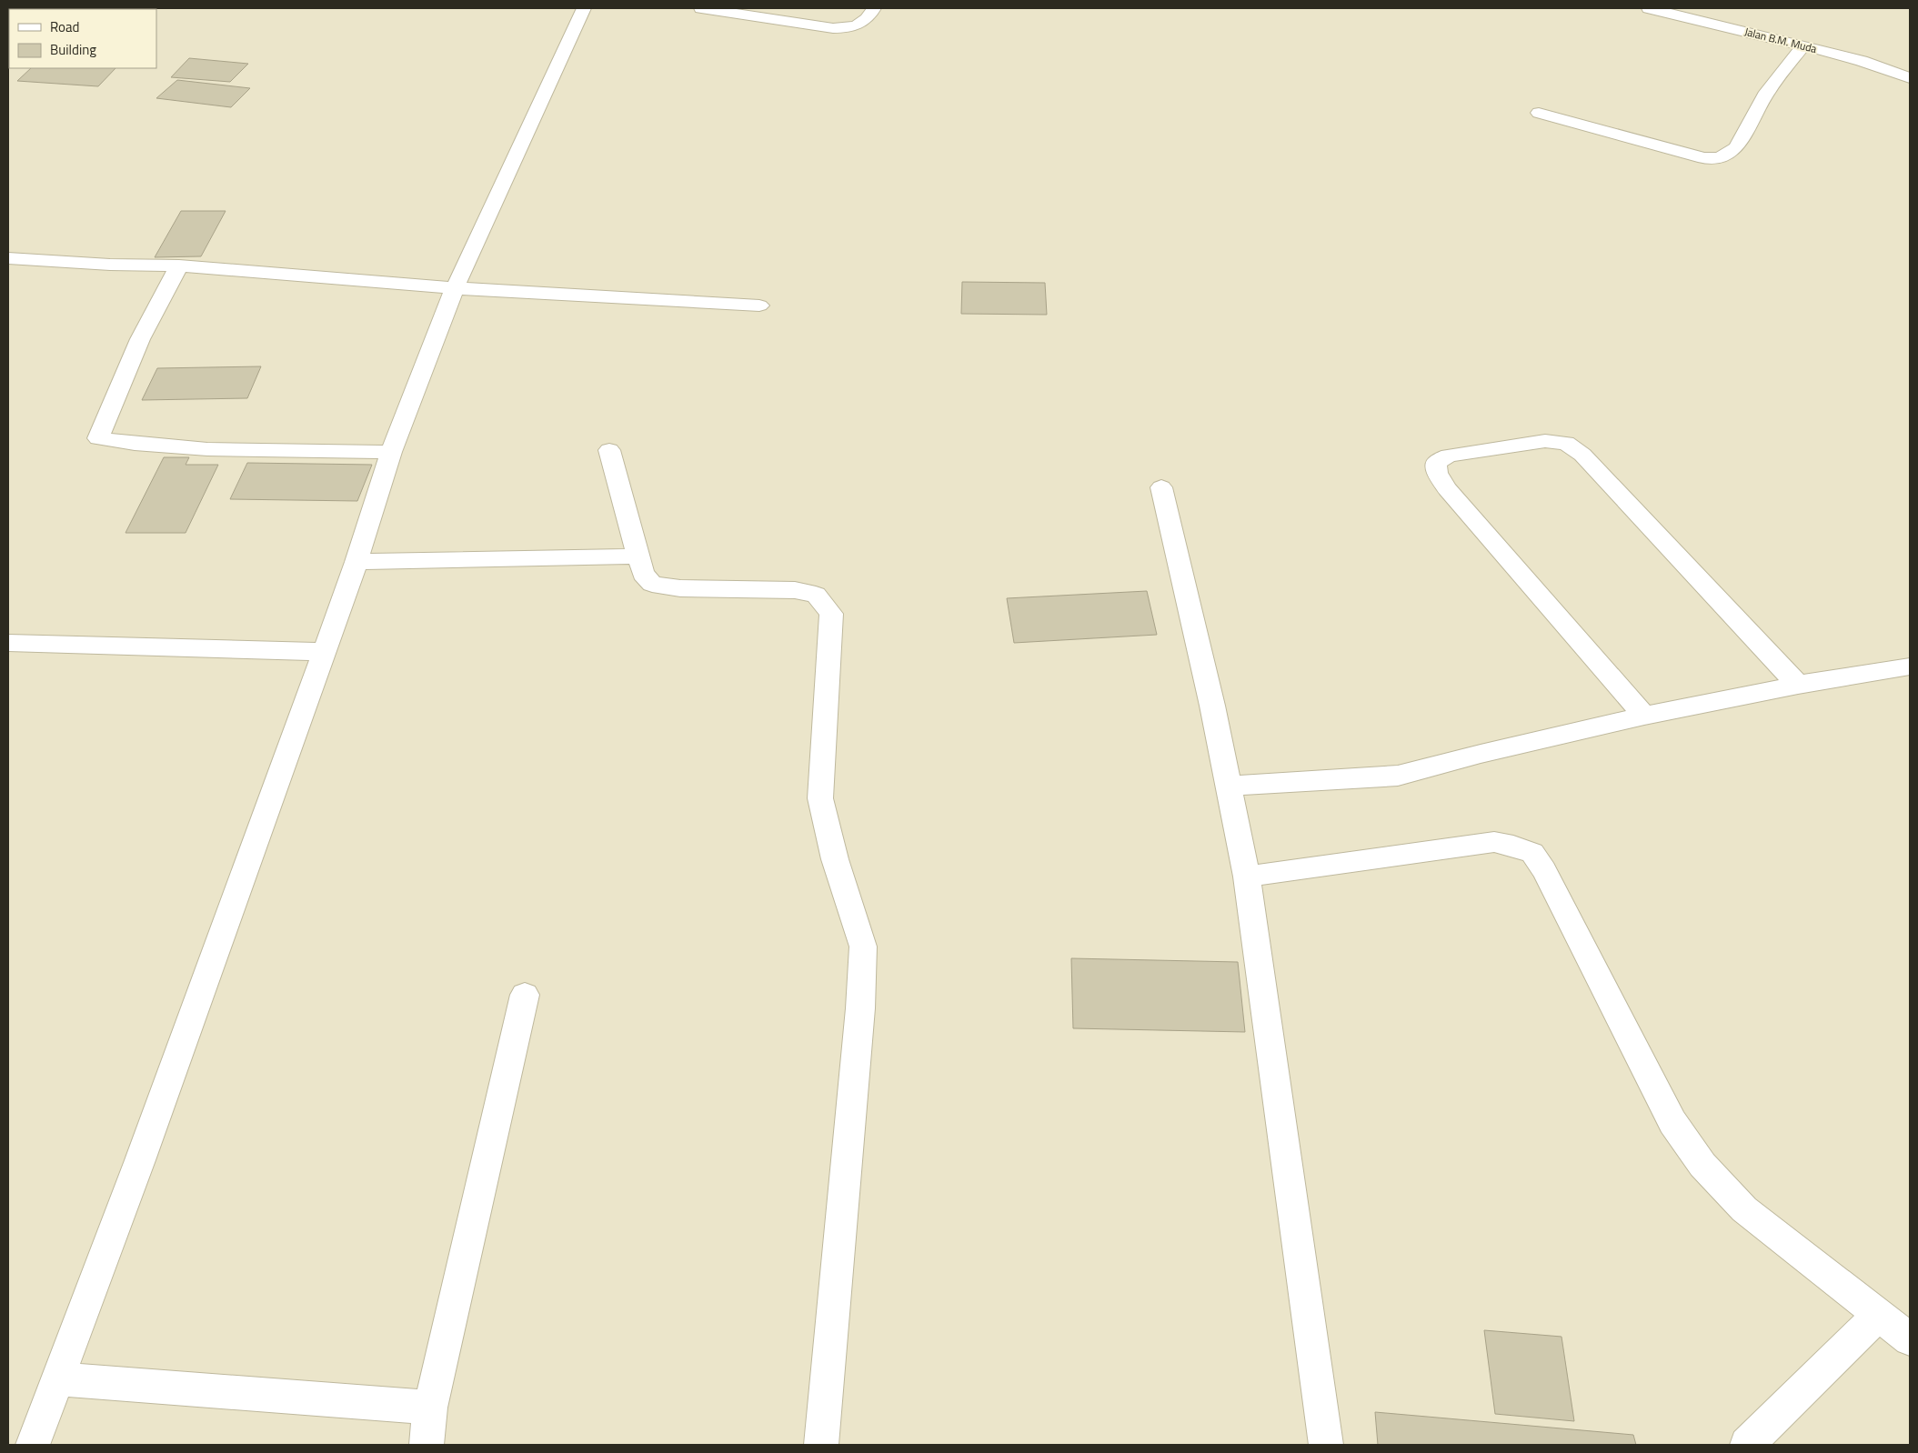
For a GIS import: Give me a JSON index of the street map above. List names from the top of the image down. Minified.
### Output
{"streets":{"street":["Jalan B.M. Muda"]},"legend":["Road","Building"]}
